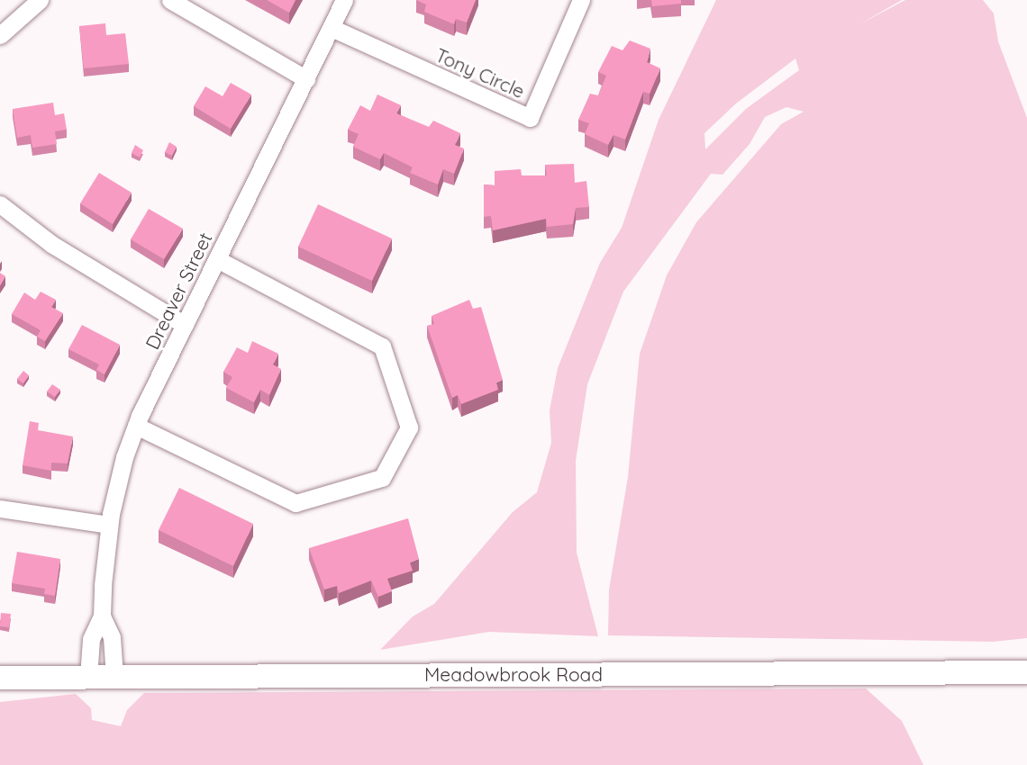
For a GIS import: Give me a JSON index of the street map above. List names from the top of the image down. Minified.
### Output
{"streets":{"street":["Tony Circle","Dreaver Street","Meadowbrook Road"]},"crossings":[["Tony Circle","Dreaver Street"],["Dreaver Street","Meadowbrook Road"]]}
